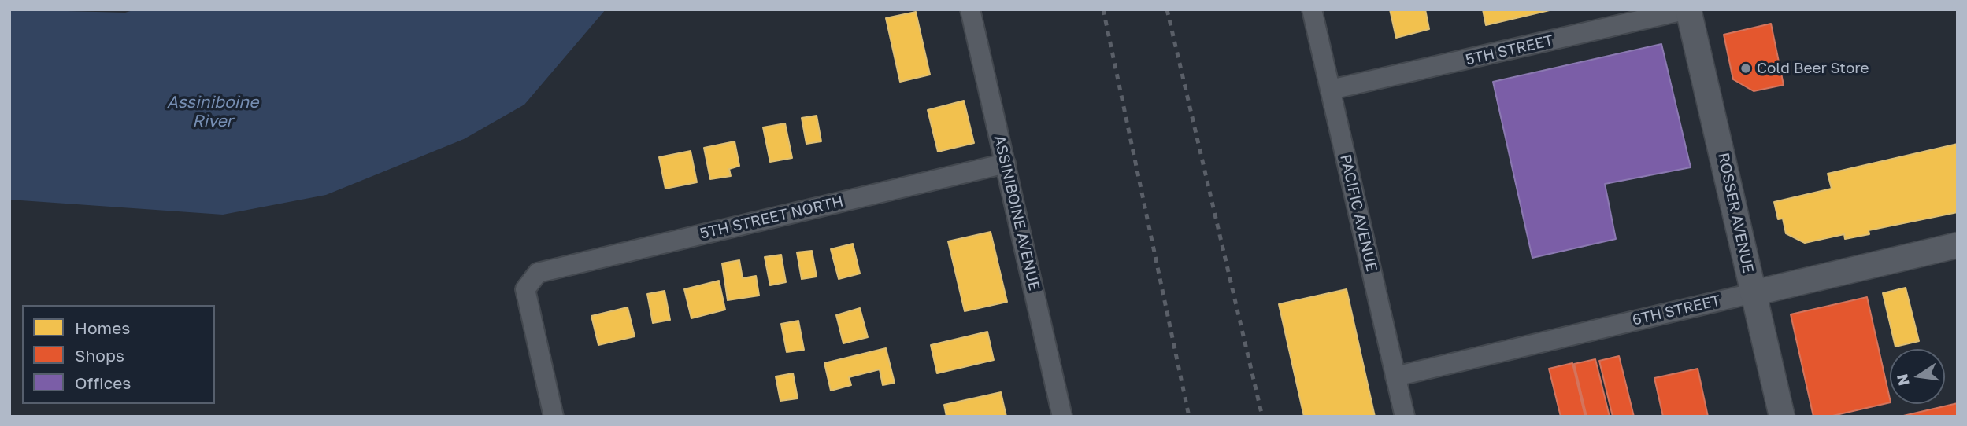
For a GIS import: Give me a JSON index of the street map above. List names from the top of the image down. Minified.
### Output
{"streets":{"street":["5TH STREET","ASSINIBOINE AVENUE","PACIFIC AVENUE","ROSSER AVENUE","5TH STREET NORTH","6TH STREET"]},"crossings":[["5TH STREET","PACIFIC AVENUE"],["5TH STREET","ROSSER AVENUE"],["ASSINIBOINE AVENUE","5TH STREET NORTH"],["PACIFIC AVENUE","6TH STREET"],["ROSSER AVENUE","6TH STREET"]],"water":["Assiniboine River"],"places":["Cold Beer Store"],"legend":["Homes","Shops","Offices"],"north":"left"}
